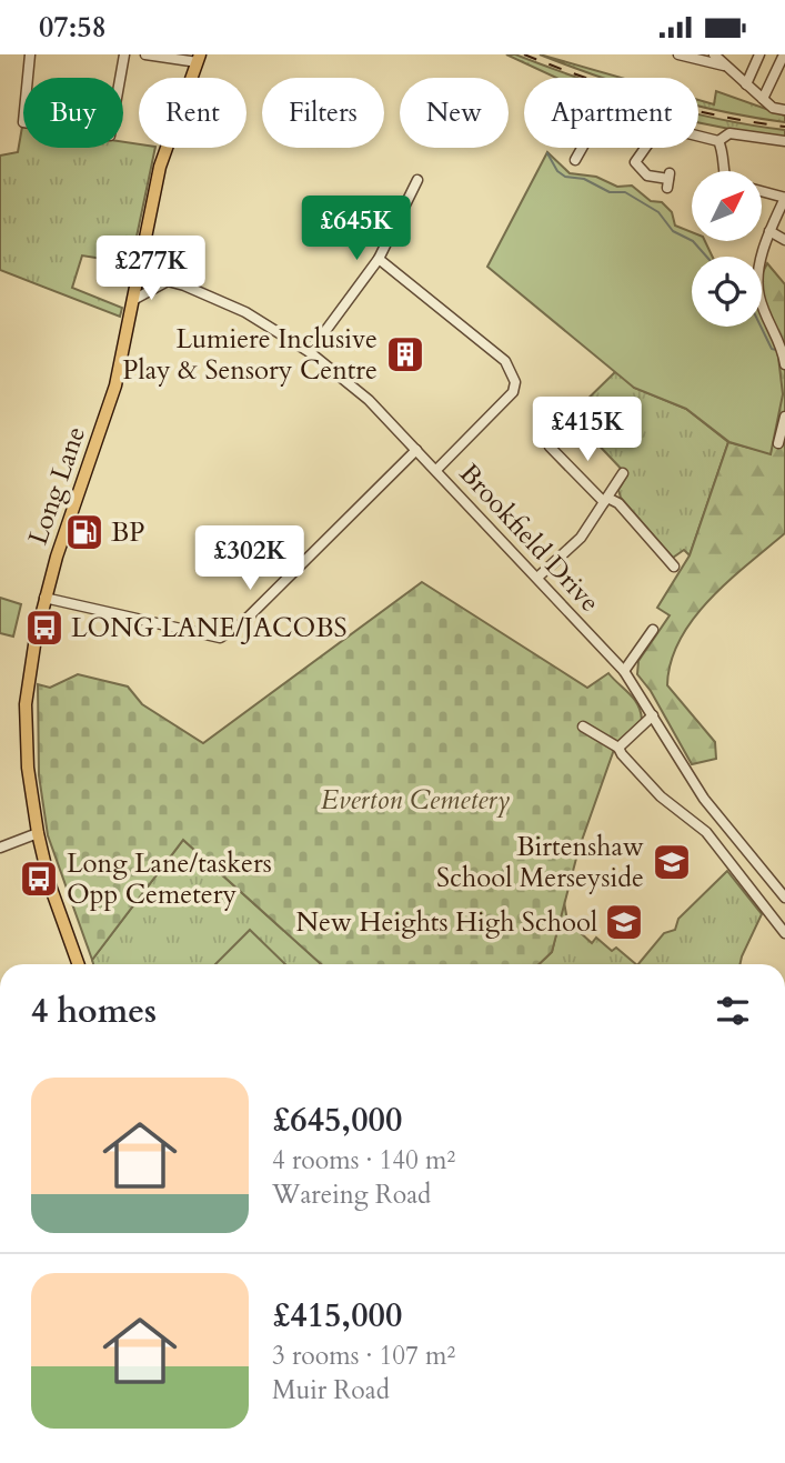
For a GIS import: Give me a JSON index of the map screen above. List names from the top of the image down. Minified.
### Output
{"streets":{"main road":["Long Lane"],"street":["Brookfield Drive"]},"crossings":[["Long Lane","Brookfield Drive"]],"parks":["Everton Cemetery"],"places":{"building":["Lumiere Inclusive Play & Sensory Centre"],"fuel station":["BP"],"bus stop":["LONG LANE/JACOBS","Long Lane/taskers Opp Cemetery"],"school or university":["Birtenshaw School Merseyside","New Heights High School"]},"north":"top right","page":{"status":"07:58","chip":["Buy","Rent","Filters","New","Apartment"],"price":["£645K","£277K","£415K","£302K"],"heading":"4 homes","list":[{"name":"£645,000","note":"4 rooms · 140 m² · Wareing Road"},{"name":"£415,000","note":"3 rooms · 107 m² · Muir Road"}]}}
